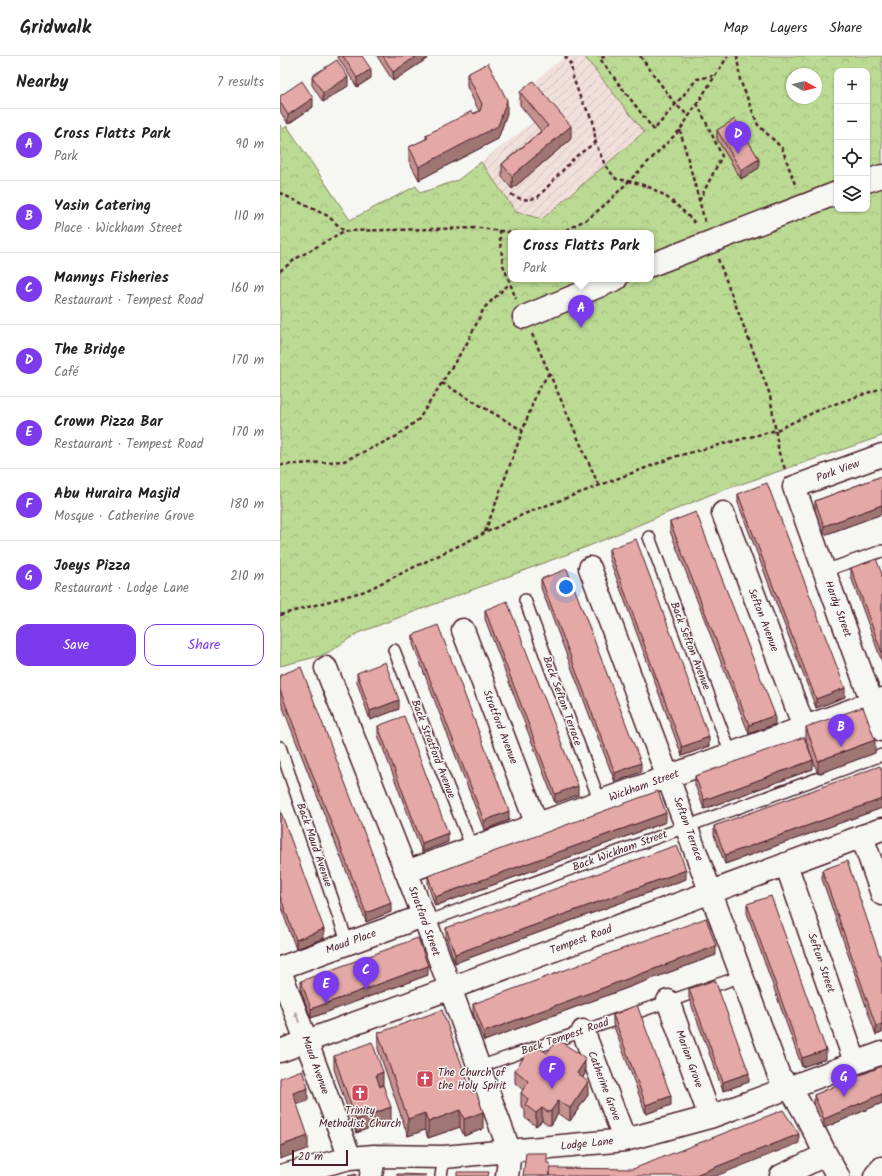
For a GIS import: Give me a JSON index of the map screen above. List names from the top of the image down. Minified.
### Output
{"streets":{"street":["Park View","Hardy Street","Sefton Avenue","Stratford Avenue","Wickham Street","Sefton Terrace","Stratford Street","Tempest Road","Maud Place","Sefton Street","Marian Grove","Maud Avenue","Catherine Grove","Lodge Lane"],"lane":["Back Sefton Avenue","Back Sefton Terrace","Back Stratford Avenue","Back Maud Avenue","Back Wickham Street","Back Tempest Road"]},"crossings":[["Park View","Hardy Street"],["Hardy Street","Wickham Street"],["Sefton Avenue","Wickham Street"],["Back Sefton Avenue","Wickham Street"],["Back Sefton Terrace","Wickham Street"],["Stratford Avenue","Wickham Street"],["Back Stratford Avenue","Wickham Street"],["Wickham Street","Sefton Terrace"],["Wickham Street","Stratford Street"],["Sefton Terrace","Back Wickham Street"],["Sefton Terrace","Tempest Road"],["Sefton Terrace","Back Tempest Road"],["Sefton Terrace","Lodge Lane"],["Back Maud Avenue","Maud Place"],["Back Wickham Street","Stratford Street"],["Back Wickham Street","Maud Place"],["Stratford Street","Tempest Road"],["Stratford Street","Maud Place"],["Stratford Street","Back Tempest Road"],["Stratford Street","Lodge Lane"],["Tempest Road","Sefton Street"],["Tempest Road","Maud Avenue"],["Maud Place","Maud Avenue"],["Sefton Street","Lodge Lane"],["Back Tempest Road","Marian Grove"],["Back Tempest Road","Catherine Grove"],["Marian Grove","Lodge Lane"],["Maud Avenue","Lodge Lane"],["Catherine Grove","Lodge Lane"]],"one_way":["Maud Avenue"],"places":{"church":["The Church of the Holy Spirit","Trinity Methodist Church"]},"scale_bar":"20 m","north":"right","page":{"header":"Gridwalk","nav":["Map","Layers","Share"],"heading":["Nearby","7 results"],"map_buttons":["+","−"],"list":[{"mark":"A","name":"Cross Flatts Park","note":"Park","value":"90 m"},{"mark":"B","name":"Yasin Catering","note":"Place · Wickham Street","value":"110 m"},{"mark":"C","name":"Mannys Fisheries","note":"Restaurant · Tempest Road","value":"160 m"},{"mark":"D","name":"The Bridge","note":"Café","value":"170 m"},{"mark":"E","name":"Crown Pizza Bar","note":"Restaurant · Tempest Road","value":"170 m"},{"mark":"F","name":"Abu Huraira Masjid","note":"Mosque · Catherine Grove","value":"180 m"},{"mark":"G","name":"Joeys Pizza","note":"Restaurant · Lodge Lane","value":"210 m"}],"pins":["D","A","B","C","E","F","G"],"popup":["Cross Flatts Park","Park"],"buttons":["Save","Share"],"scale":"20 m"}}
